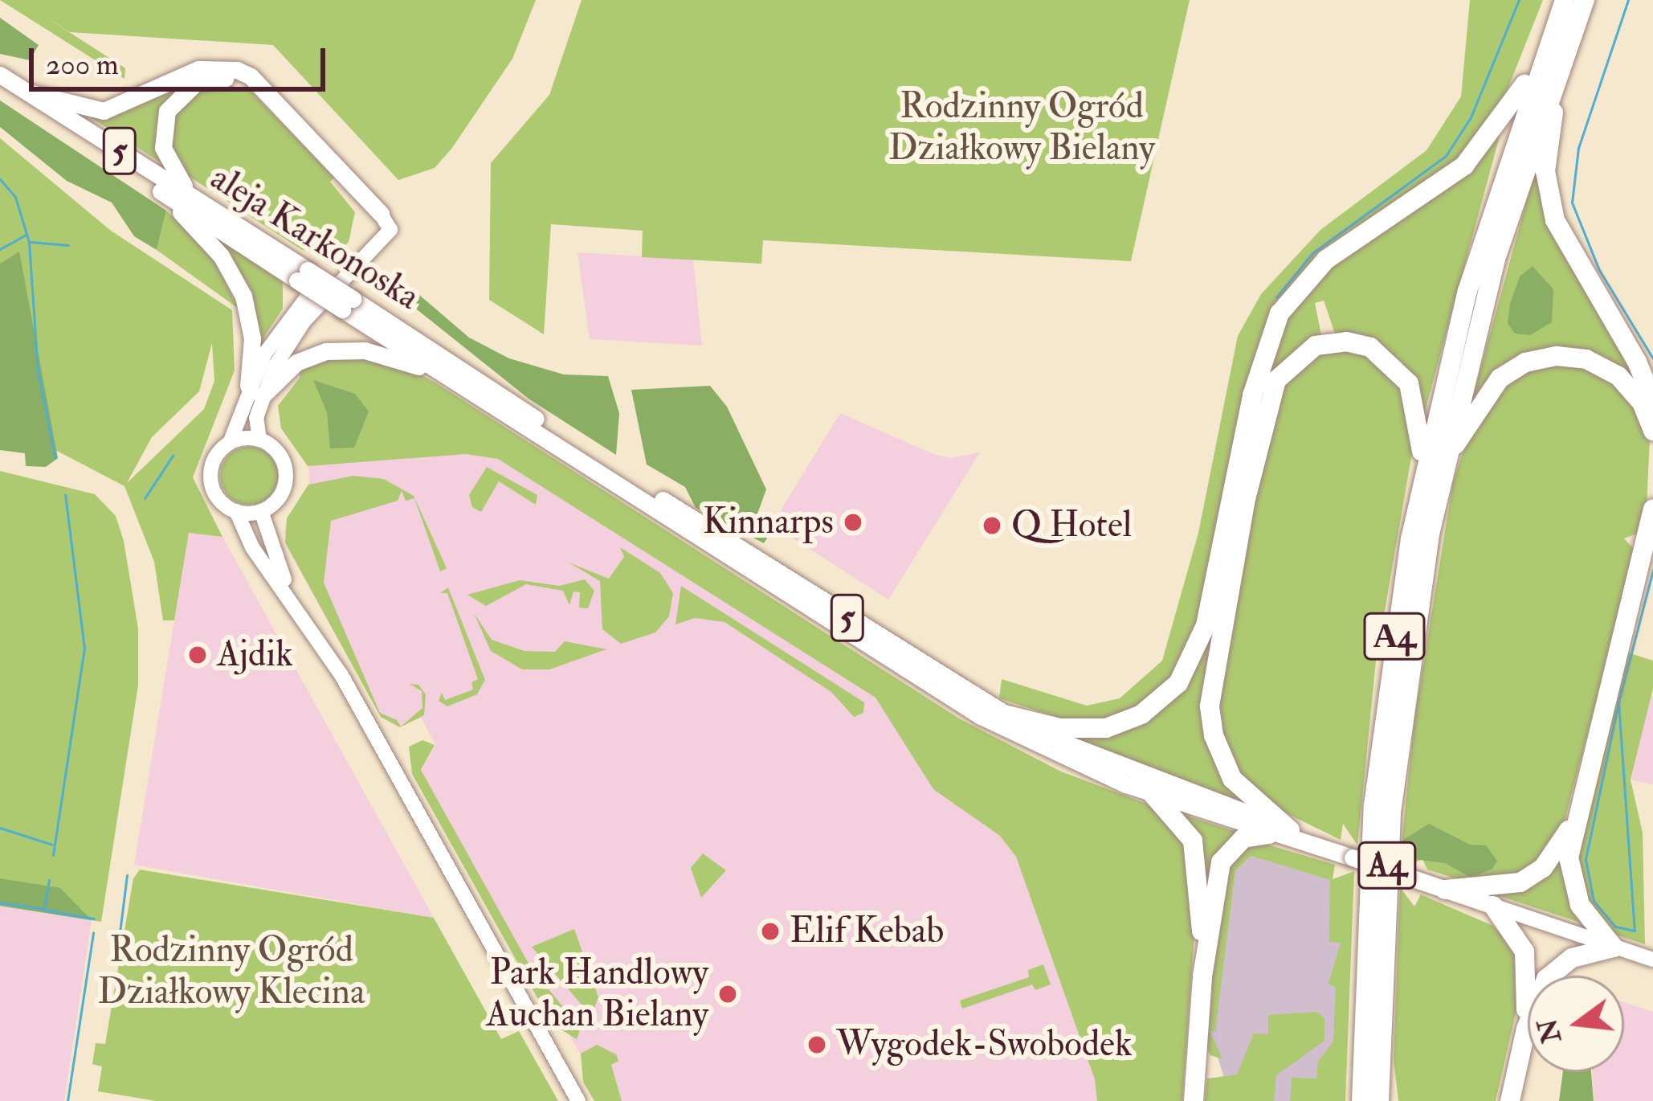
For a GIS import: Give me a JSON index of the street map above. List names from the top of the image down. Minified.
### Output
{"streets":{"highway":["А4","A4"],"main road":["5","aleja Karkonoska"]},"crossings":[["5","aleja Karkonoska"],["А4","A4"]],"parks":["Rodzinny Ogród Działkowy Bielany","Rodzinny Ogród Działkowy Klecina"],"places":["Kinnarps","Q Hotel","Ajdik","Elif Kebab","Park Handlowy Auchan Bielany","Wygodek-Swobodek"],"scale_bar":"200 m","north":"left"}
